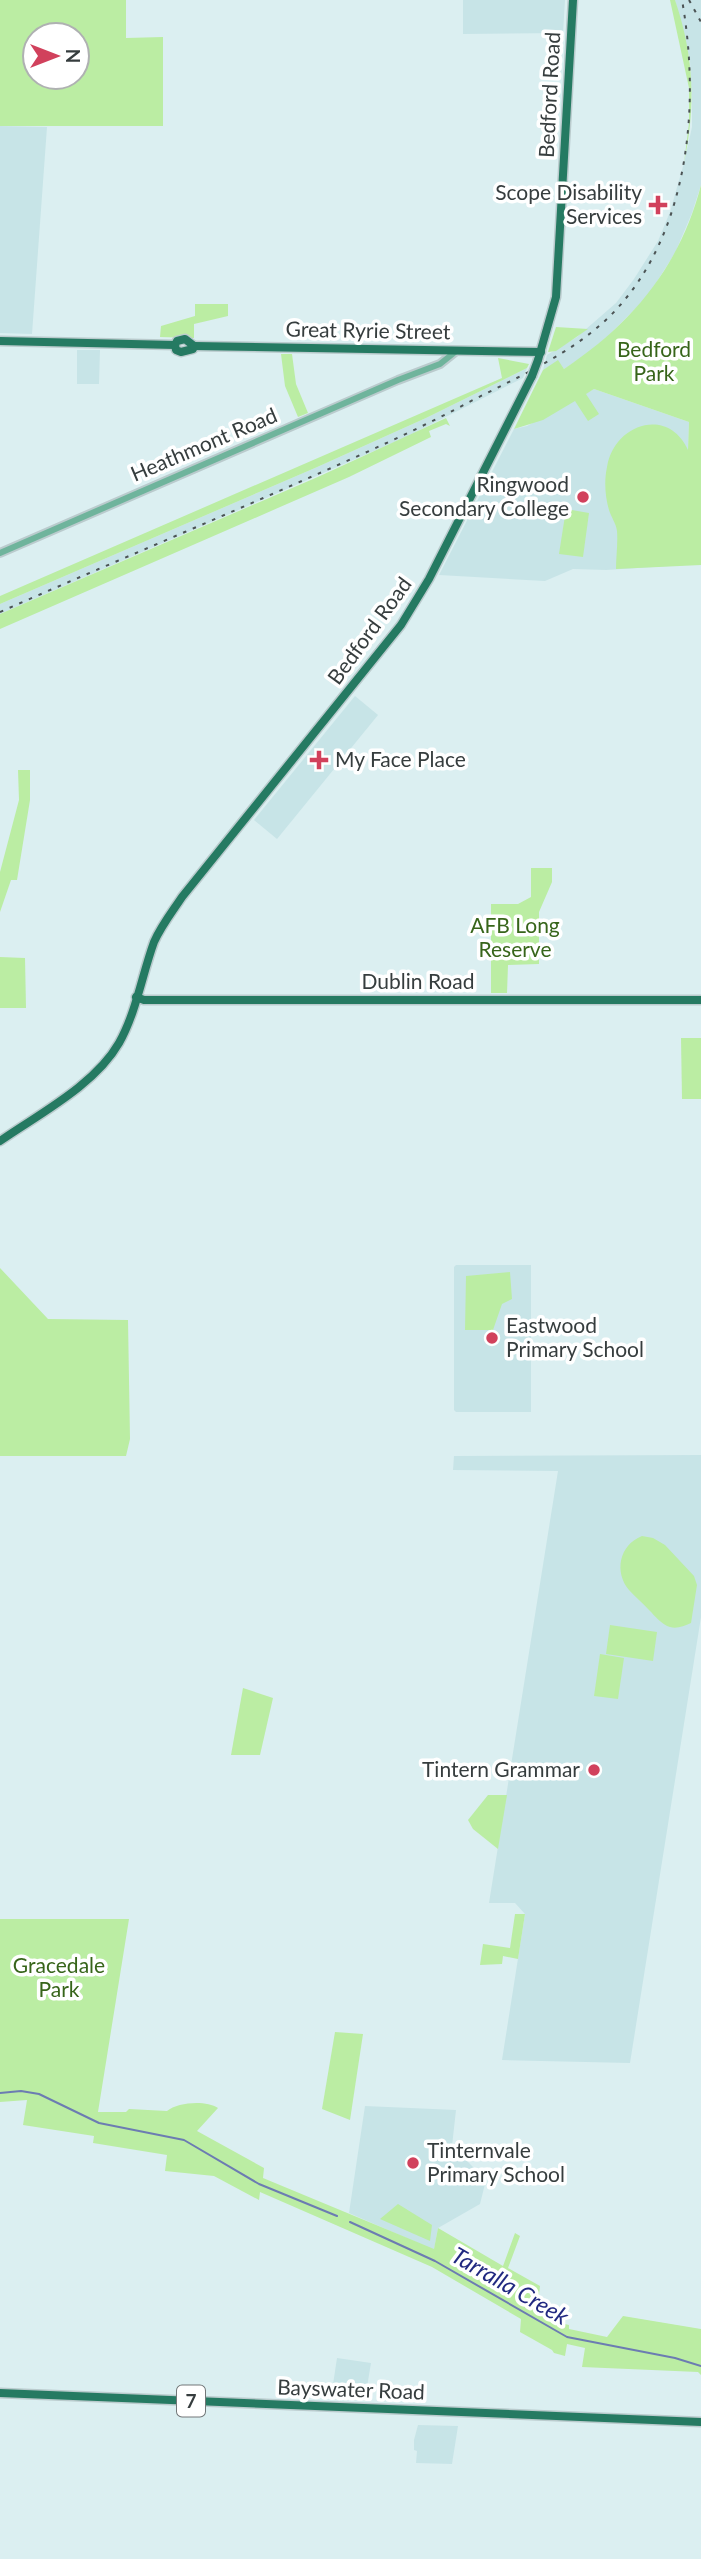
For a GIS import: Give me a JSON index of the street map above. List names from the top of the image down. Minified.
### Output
{"streets":{"main road":["Bedford Road","Great Ryrie Street","Dublin Road","Bayswater Road","7"],"street":["Heathmont Road"]},"crossings":[["Bedford Road","Great Ryrie Street"],["Bedford Road","Dublin Road"],["Great Ryrie Street","Heathmont Road"]],"water":["Tarralla Creek"],"parks":["Bedford Park","AFB Long Reserve","Gracedale Park"],"places":{"health":["Scope Disability Services","My Face Place"],"other":["Ringwood Secondary College","Eastwood Primary School","Tintern Grammar","Tinternvale Primary School"]},"north":"right"}
